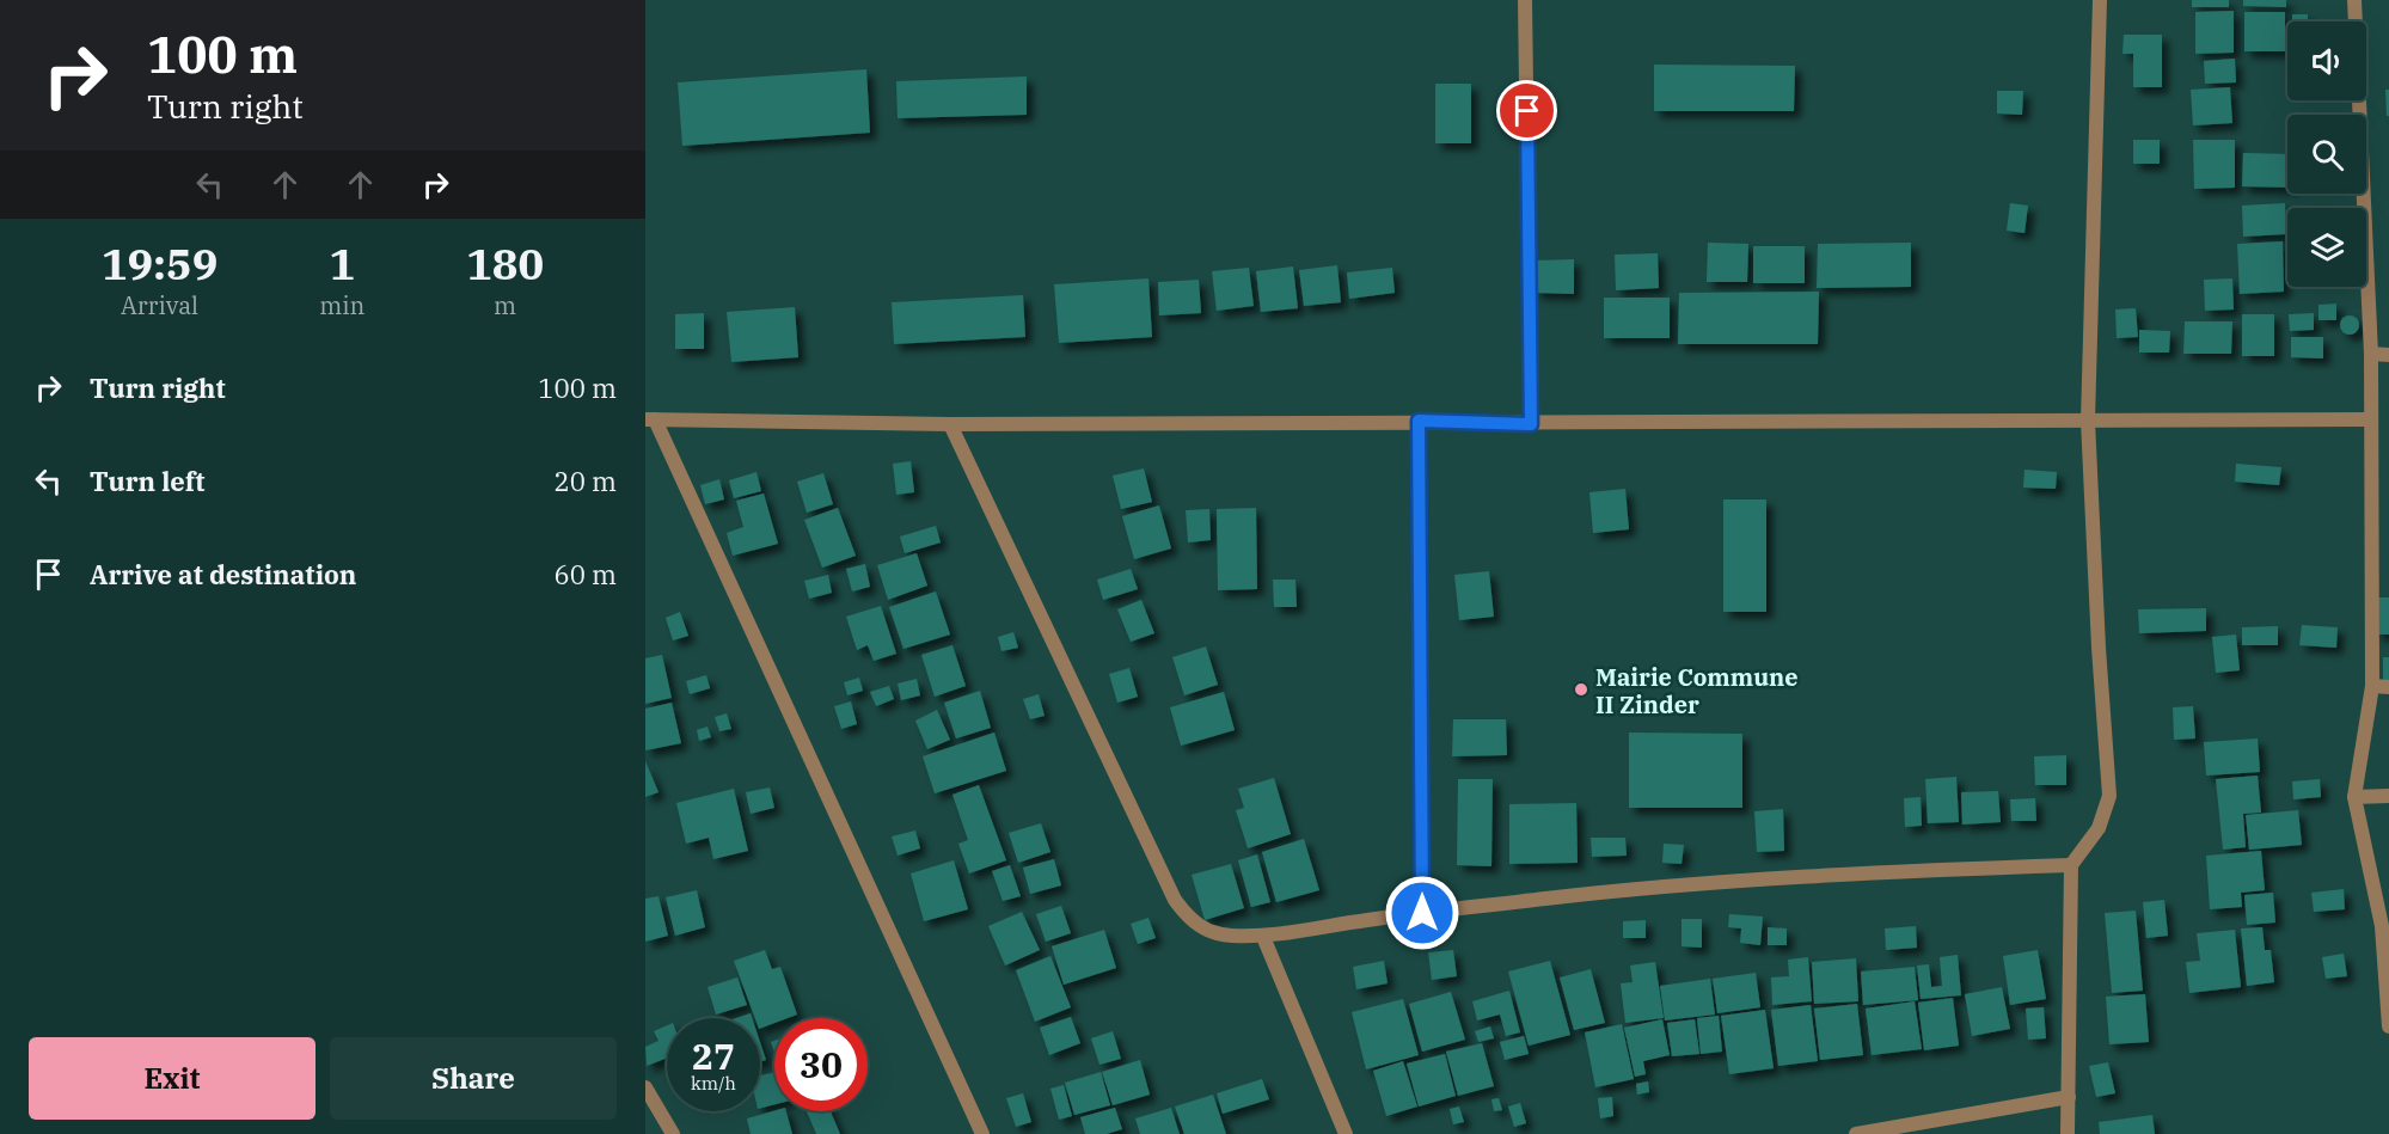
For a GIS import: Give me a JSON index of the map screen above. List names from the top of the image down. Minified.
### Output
{"places":["Mairie Commune II Zinder"],"page":{"turn":["100 m","Turn right"],"eta":["19:59","Arrival","1","min","180","m"],"list":[{"name":"Turn right","value":"100 m"},{"name":"Turn left","value":"20 m"},{"name":"Arrive at destination","value":"60 m"}],"speed":"27 km/h","limit":"30","buttons":["Exit","Share"]}}
